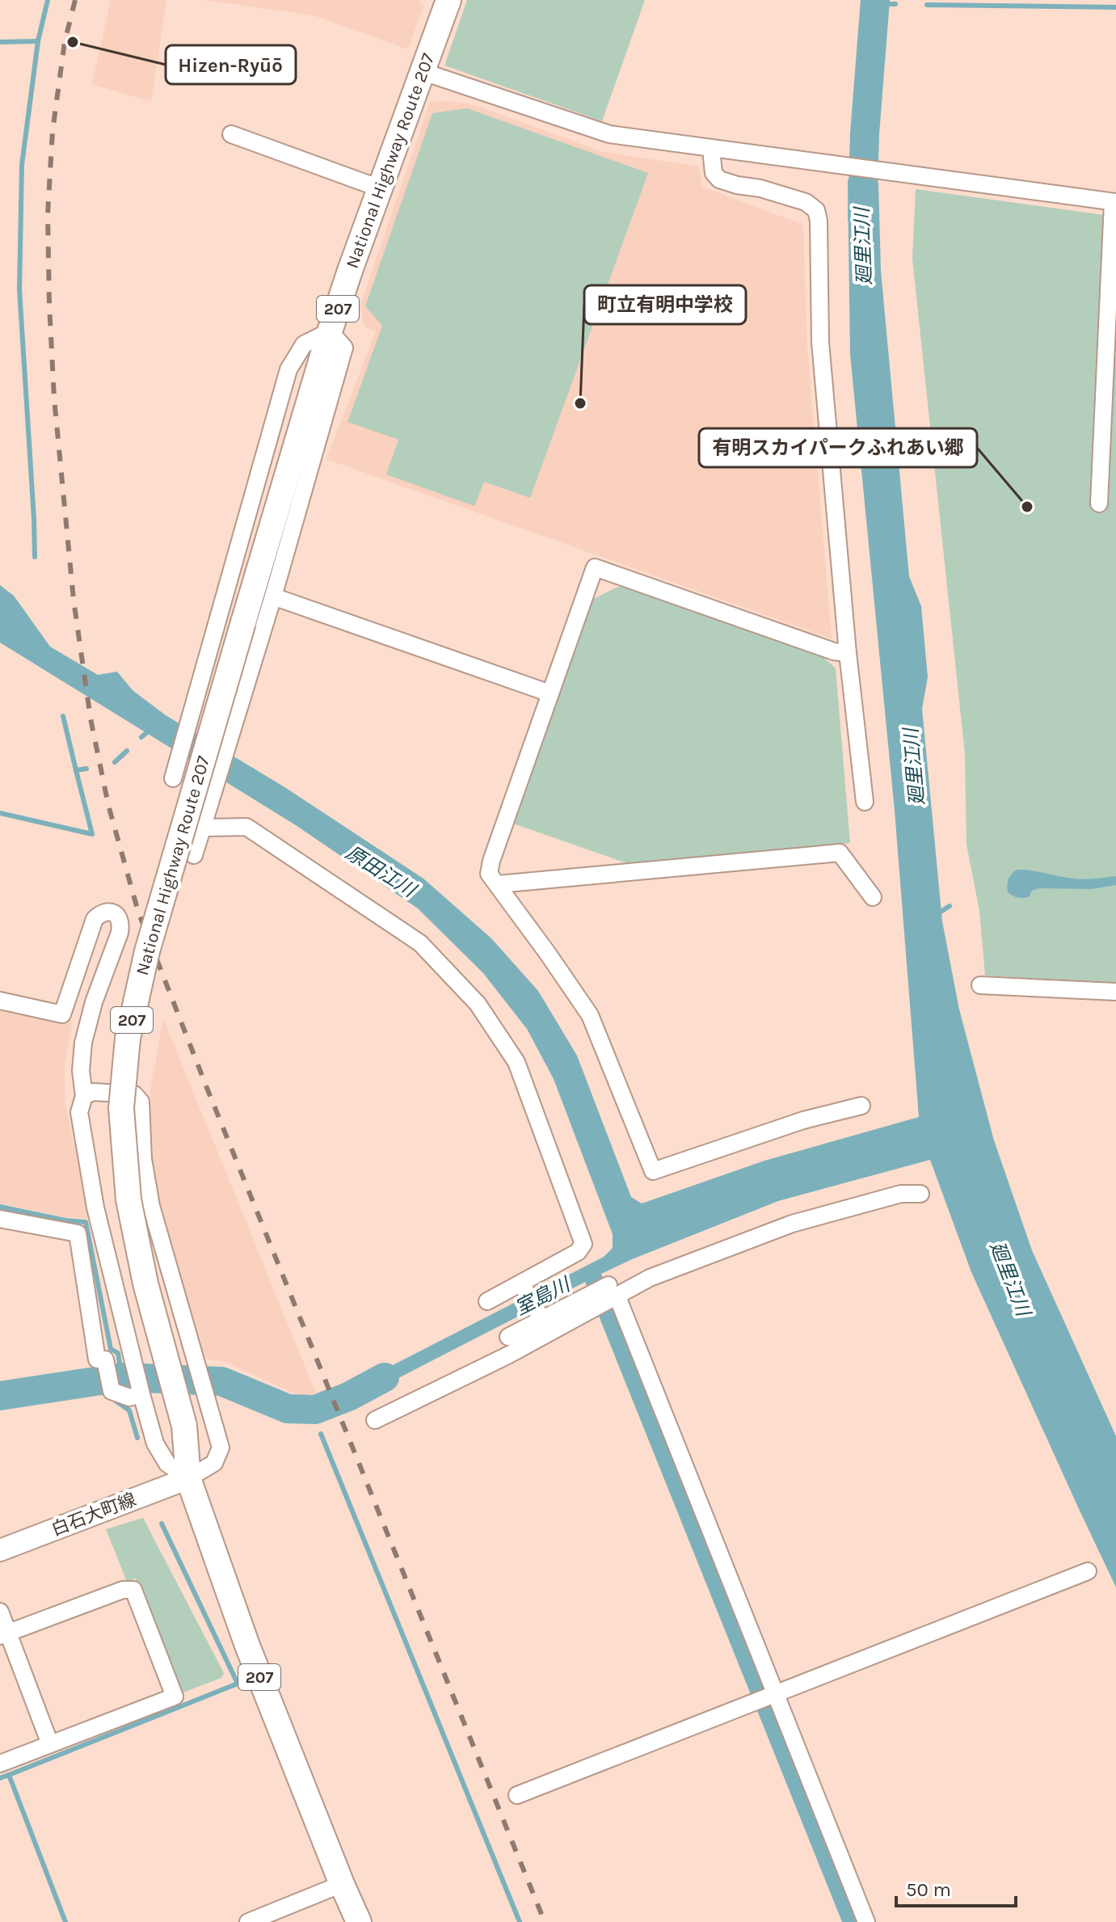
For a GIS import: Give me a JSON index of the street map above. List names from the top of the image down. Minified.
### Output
{"streets":{"highway":["National Highway Route 207","207"],"main road":["白石大町線"]},"crossings":[["National Highway Route 207","白石大町線"]],"water":["廻里江川","原田江川","室島川"],"places":["Hizen-Ryūō","町立有明中学校","有明スカイパークふれあい郷"],"scale_bar":"50 m"}
